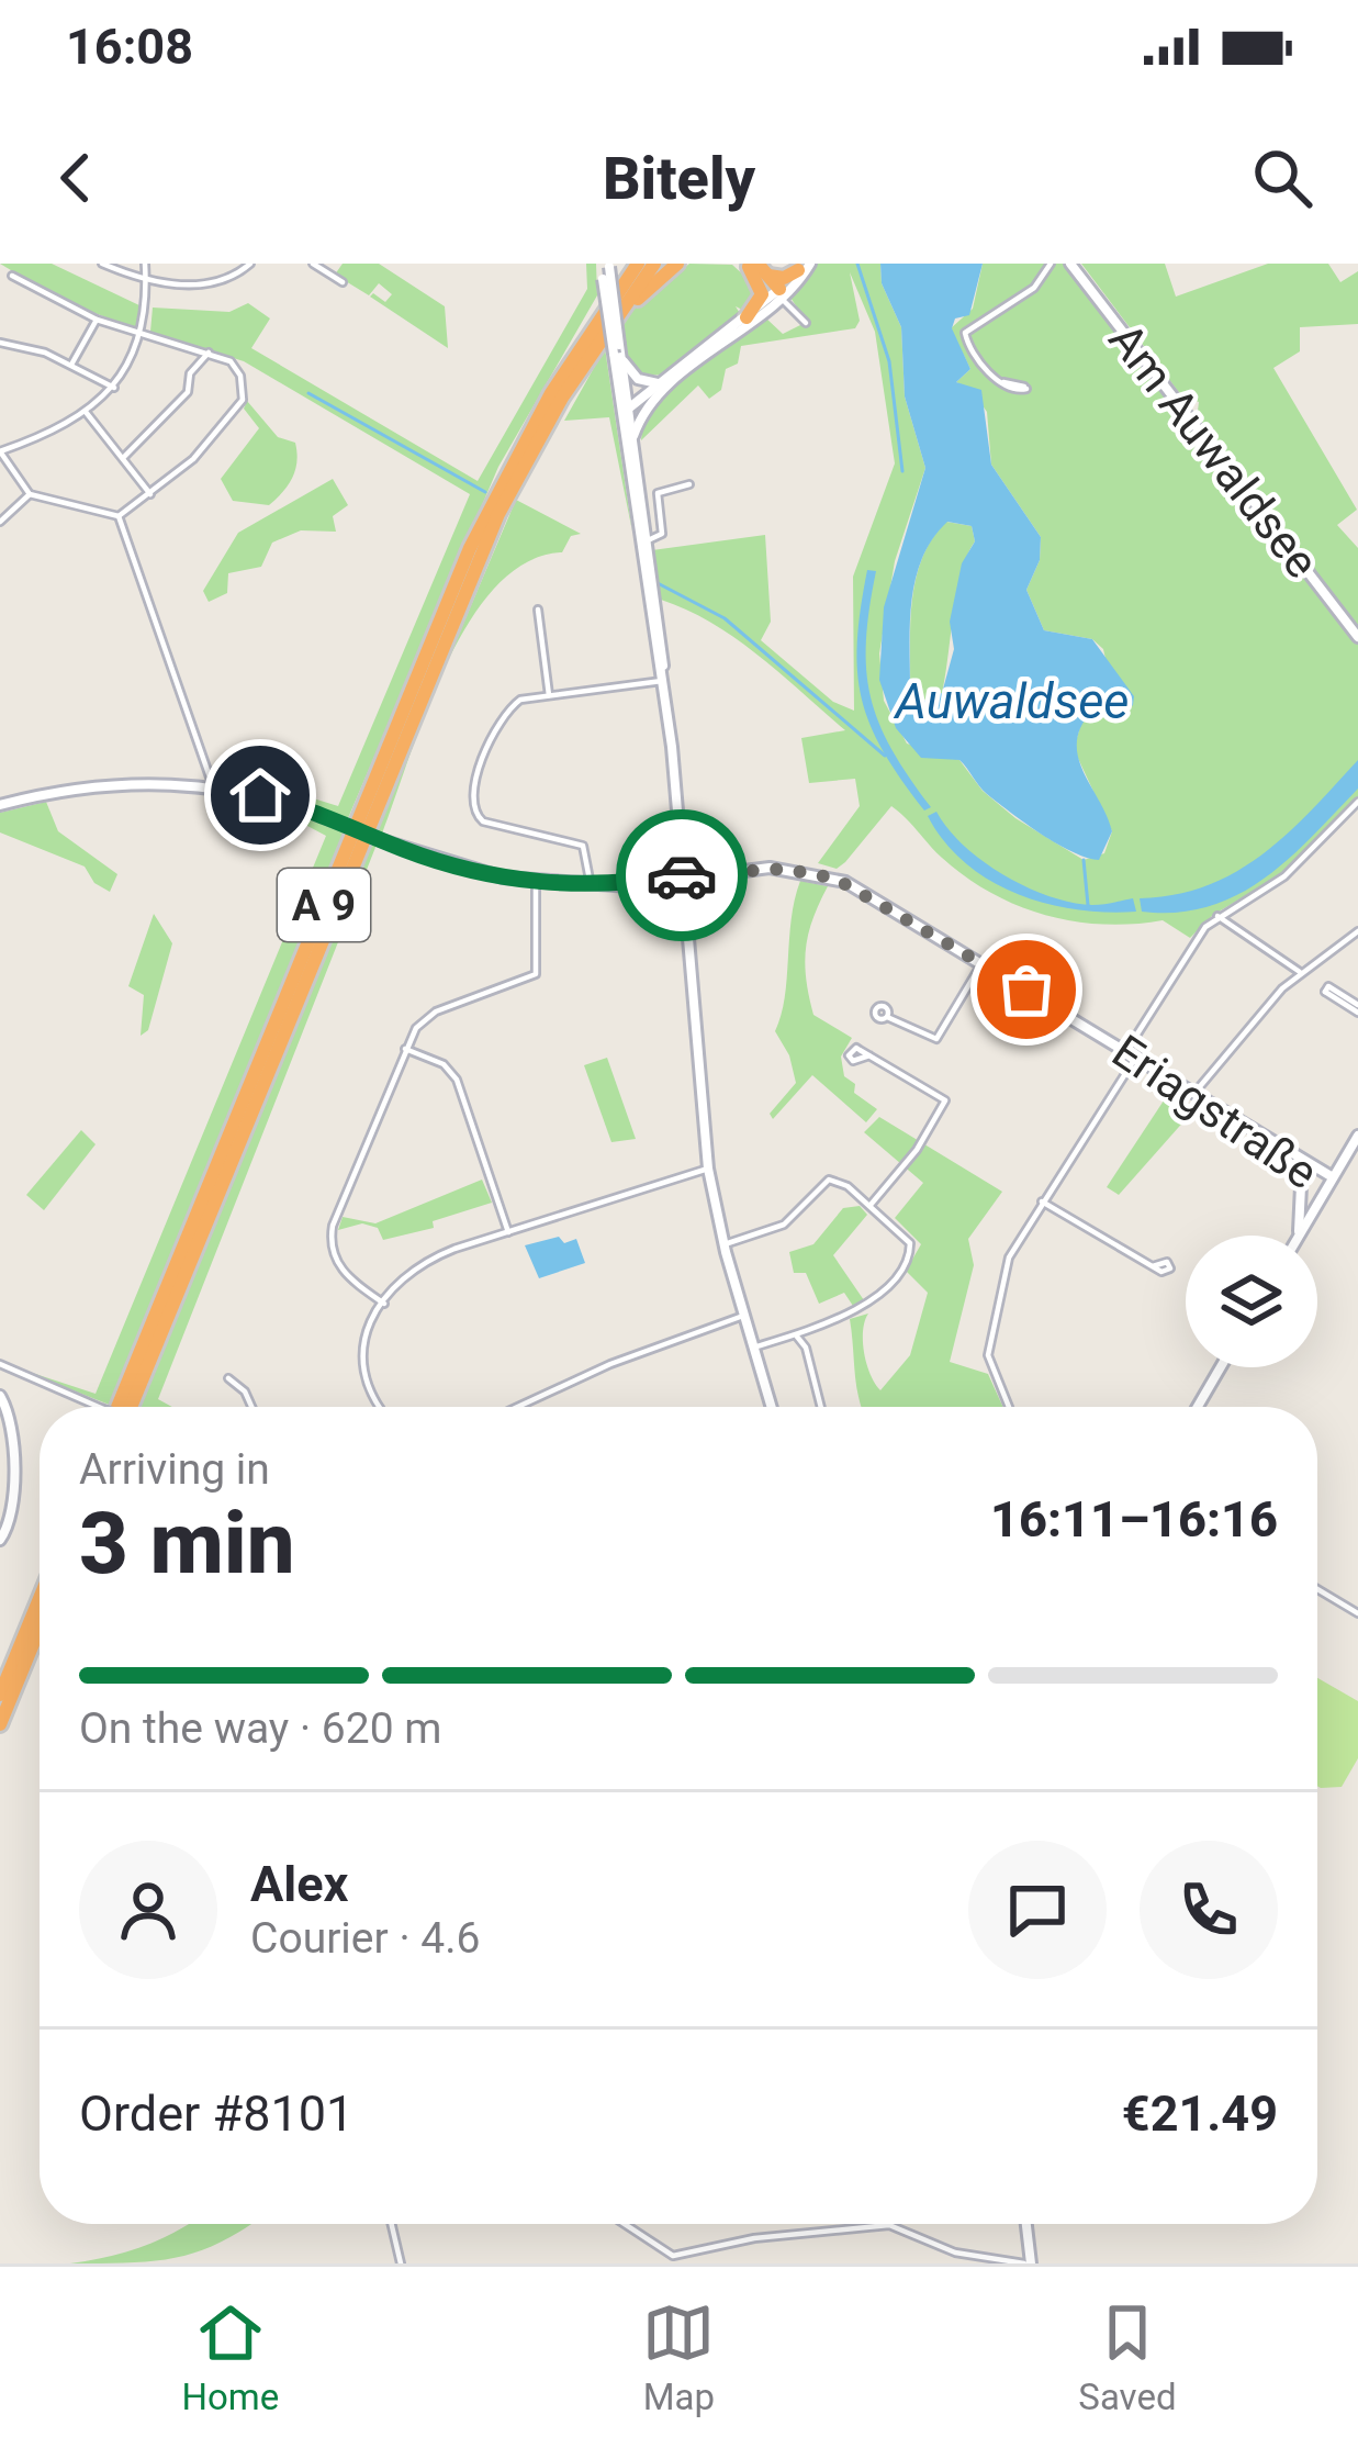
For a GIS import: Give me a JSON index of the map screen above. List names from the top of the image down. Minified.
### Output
{"streets":{"highway":["A 9"],"main road":["Am Auwaldsee","Eriagstraße"]},"water":["Auwaldsee"],"page":{"status":"16:08","header":"Bitely","heading":["3 min","Arriving in","16:11–16:16"],"panel":["Alex","Courier · 4.6","Order #8101","€21.49"],"bar":"On the way · 620 m","tabs":["Home","Map","Saved"]}}
